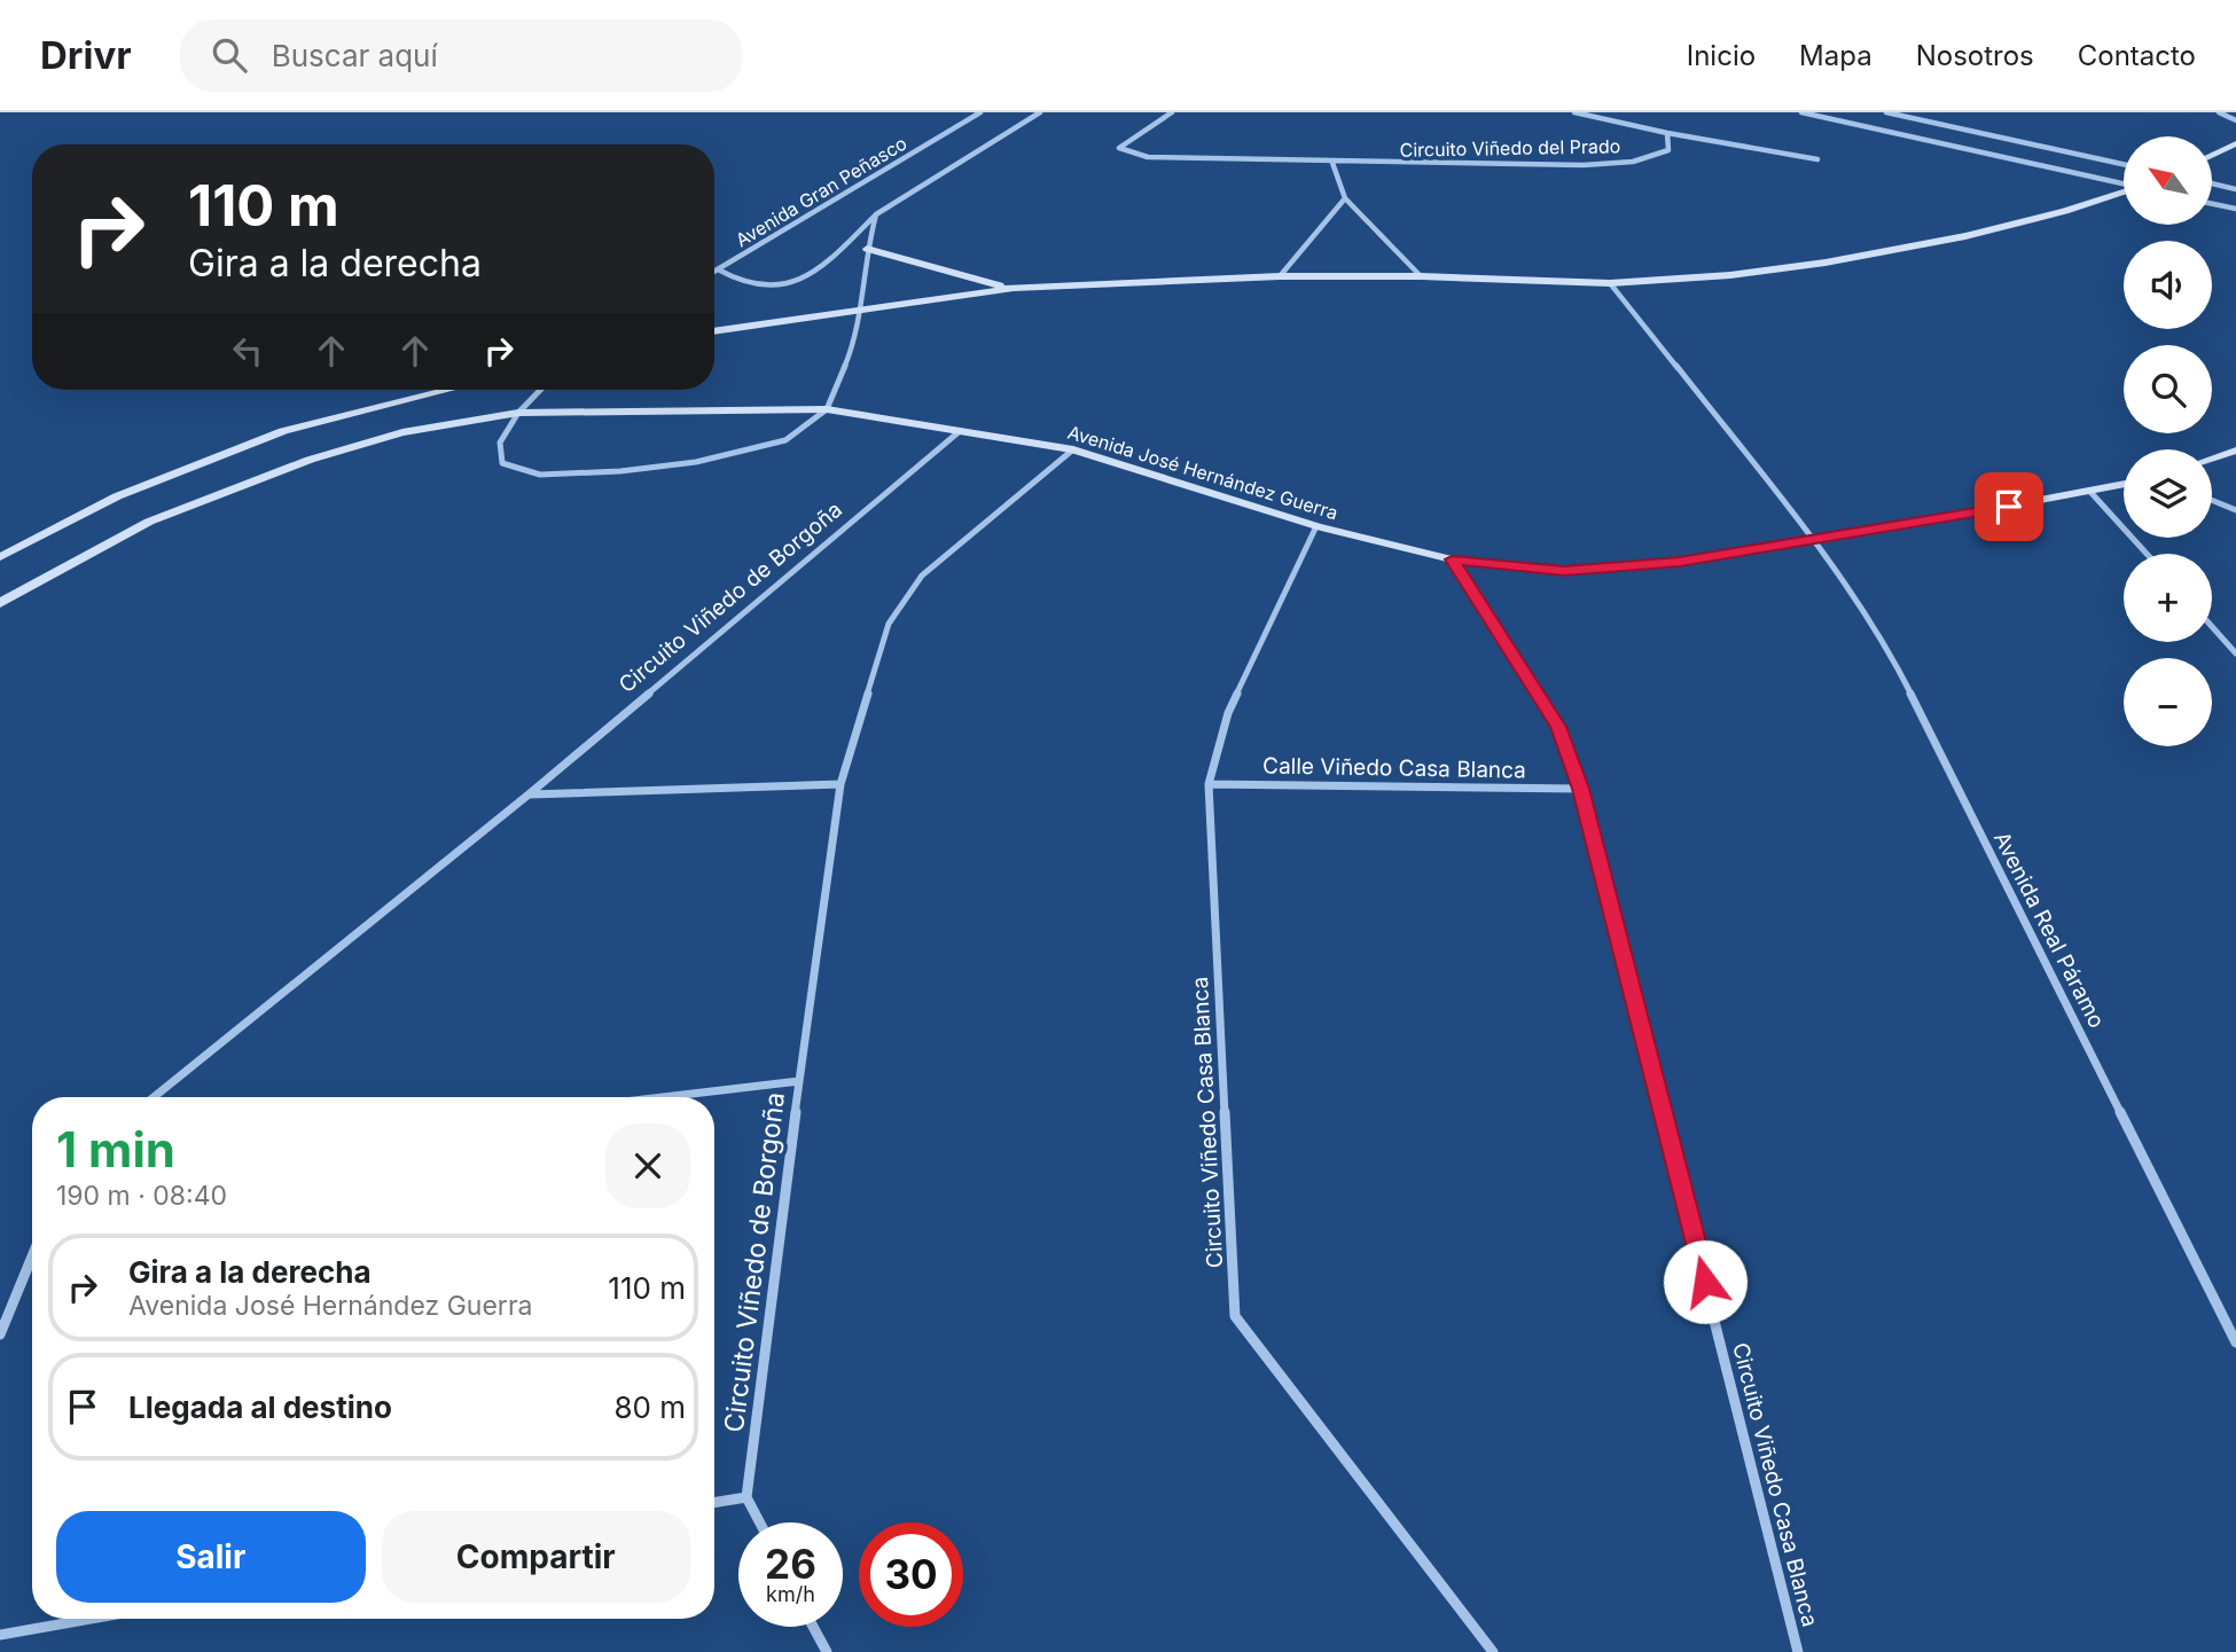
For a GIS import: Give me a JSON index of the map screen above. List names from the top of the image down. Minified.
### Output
{"streets":{"street":["Circuito Viñedo del Prado","Avenida Gran Peñasco","Avenida José Hernández Guerra","Circuito Viñedo de Borgoña","Calle Viñedo Casa Blanca","Avenida Real Páramo","Circuito Viñedo Casa Blanca"]},"crossings":[["Avenida José Hernández Guerra","Circuito Viñedo de Borgoña"],["Avenida José Hernández Guerra","Avenida Real Páramo"],["Avenida José Hernández Guerra","Circuito Viñedo Casa Blanca"],["Calle Viñedo Casa Blanca","Circuito Viñedo Casa Blanca"]],"north":"top left","page":{"header":"Drivr","search":"Buscar aquí","nav":["Inicio","Mapa","Nosotros","Contacto"],"map_buttons":["+","−"],"turn":["110 m","Gira a la derecha"],"heading":["1 min","190 m · 08:40"],"list":[{"name":"Gira a la derecha","note":"Avenida José Hernández Guerra","value":"110 m"},{"name":"Llegada al destino","value":"80 m"}],"buttons":["Salir","Compartir"],"speed":"26 km/h","limit":"30"}}
